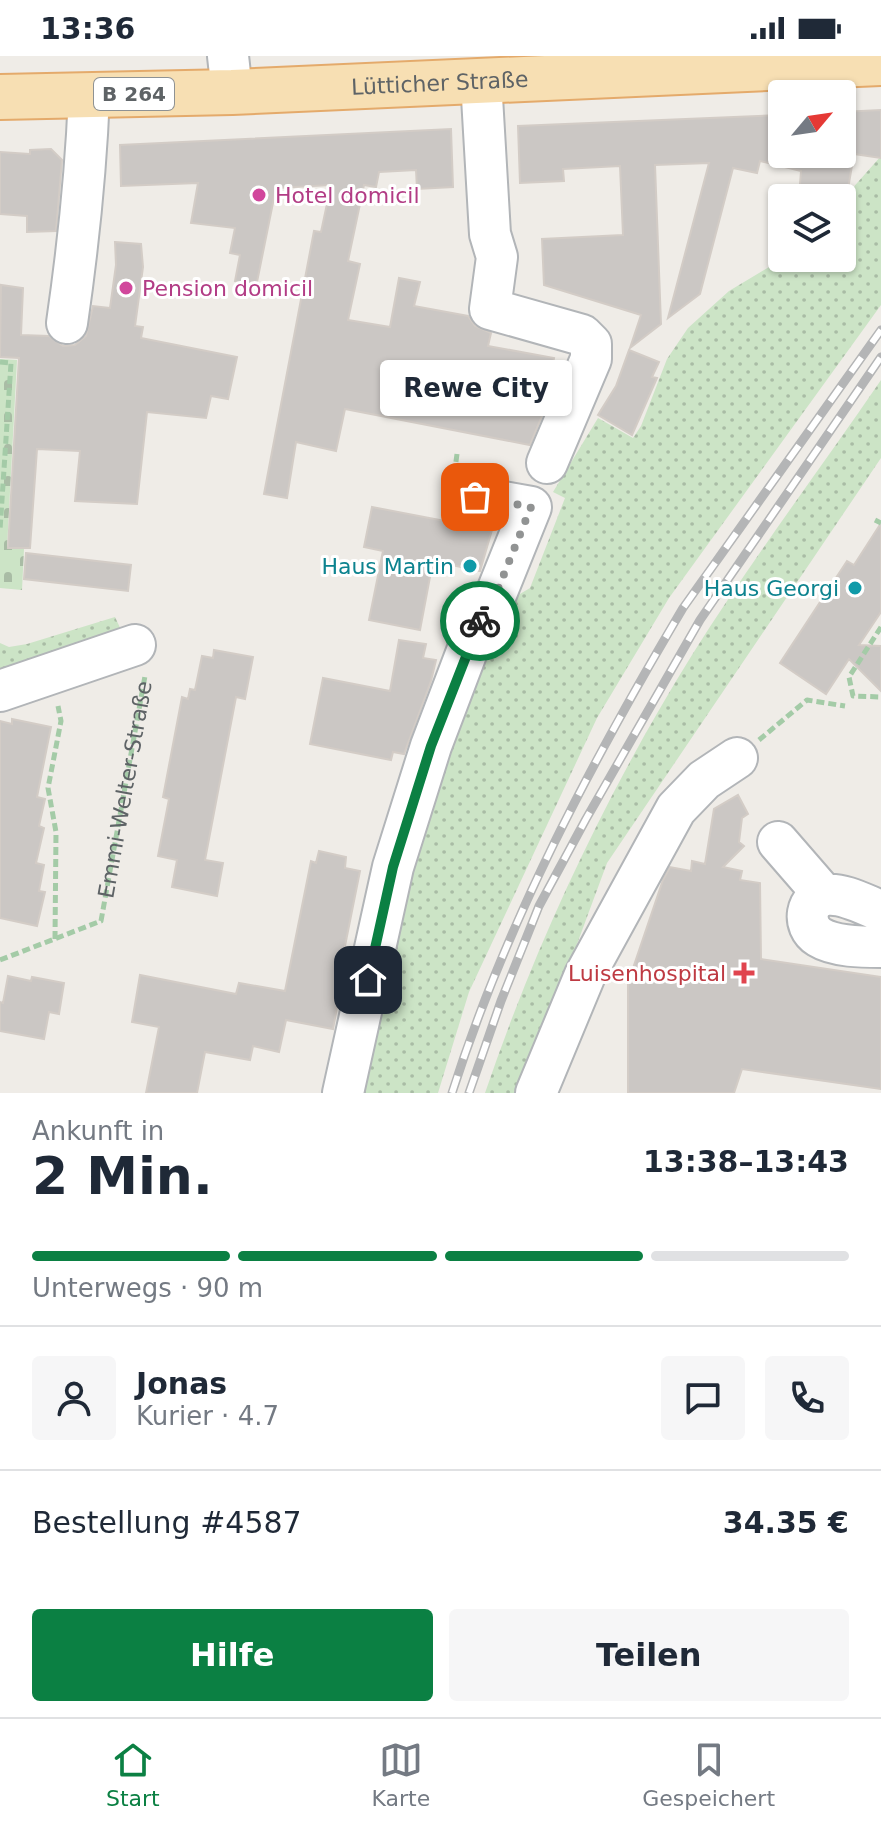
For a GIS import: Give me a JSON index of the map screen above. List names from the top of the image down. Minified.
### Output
{"streets":{"main road":["Lütticher Straße","B 264"],"street":["Emmi-Welter-Straße"]},"places":{"other":["Hotel domicil","Pension domicil","Rewe City","Haus Martin","Haus Georgi"],"health":["Luisenhospital"]},"north":"top right","page":{"status":"13:36","bubble":"Rewe City","heading":["2 Min.","Ankunft in","13:38–13:43"],"panel":["Jonas","Kurier · 4.7","Bestellung #4587","34.35 €"],"bar":"Unterwegs · 90 m","buttons":["Hilfe","Teilen"],"tabs":["Start","Karte","Gespeichert"]}}
